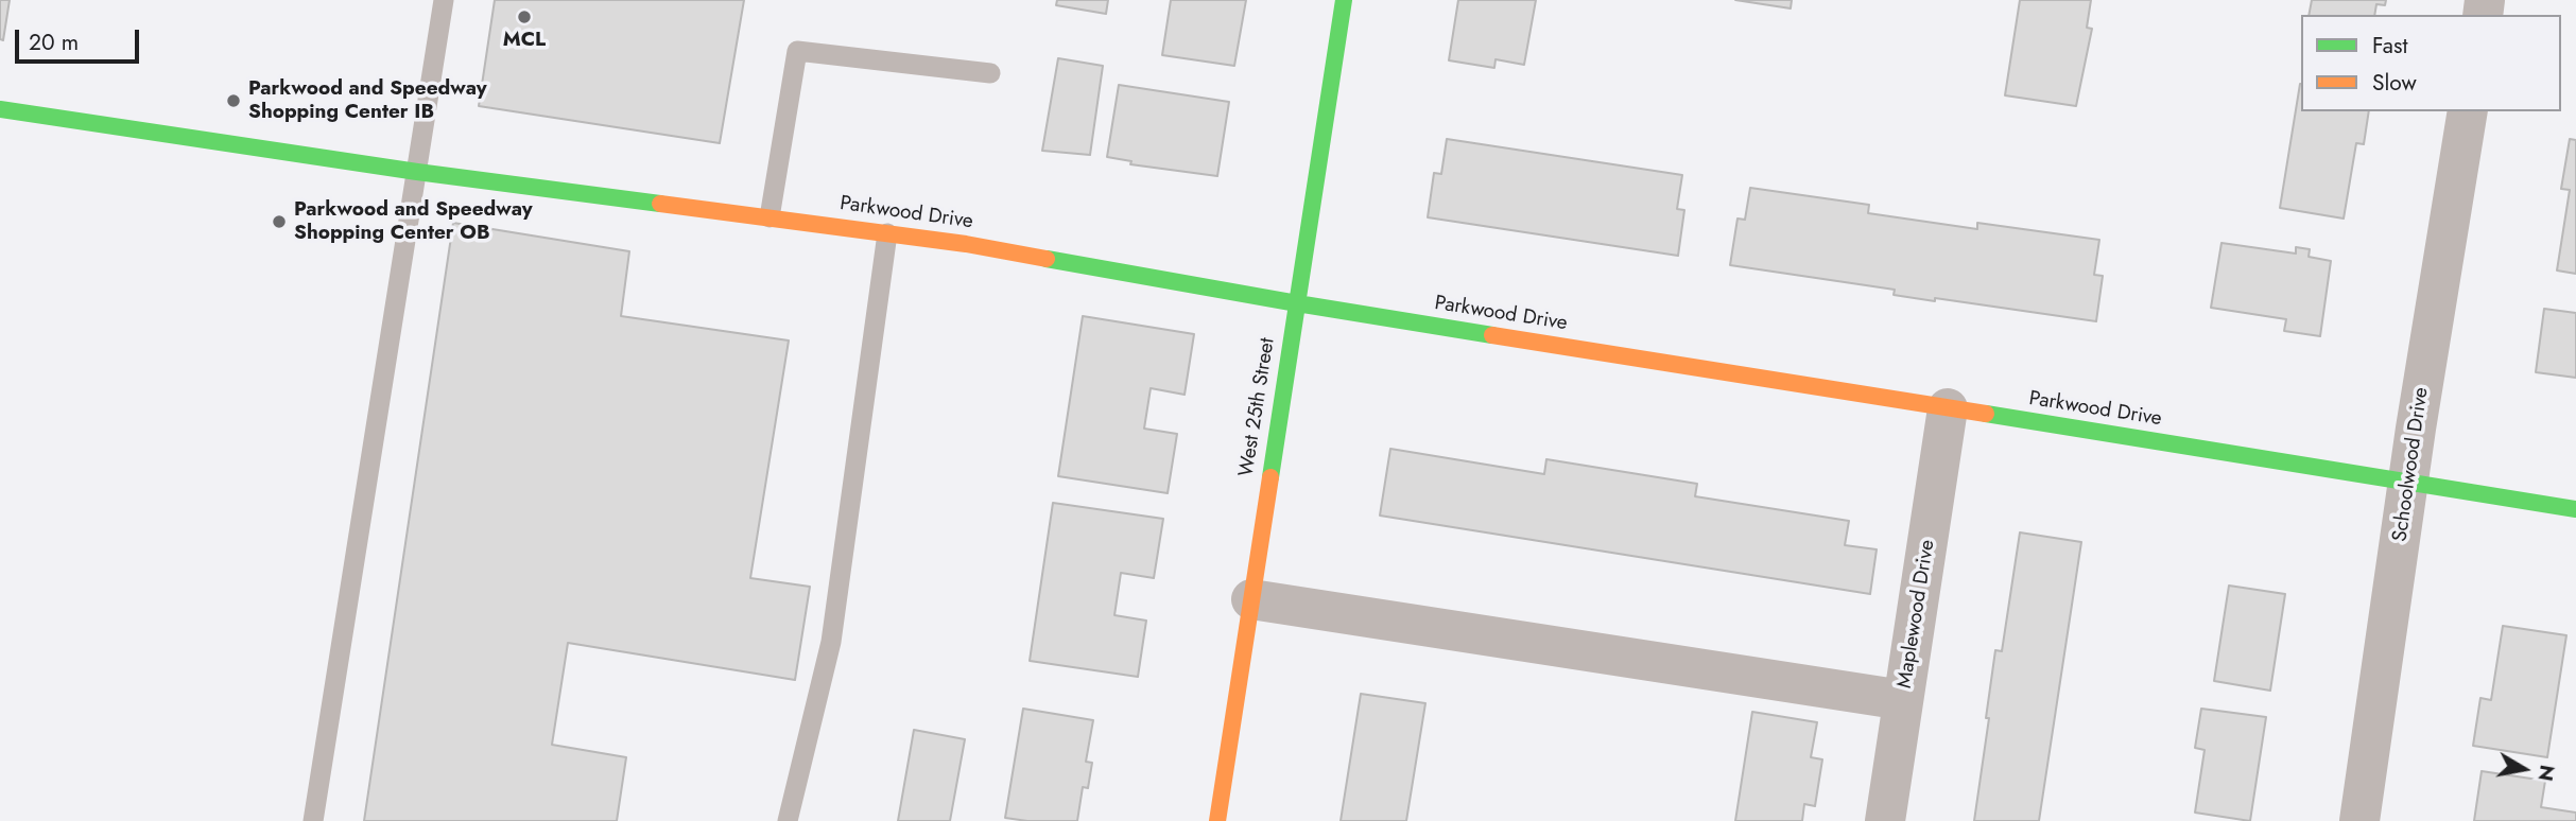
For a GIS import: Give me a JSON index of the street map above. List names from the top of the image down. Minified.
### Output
{"streets":{"street":["Parkwood Drive","West 25th Street","Schoolwood Drive","Maplewood Drive"]},"crossings":[["Parkwood Drive","West 25th Street"],["Parkwood Drive","Schoolwood Drive"],["Parkwood Drive","Maplewood Drive"]],"places":["MCL","Parkwood and Speedway Shopping Center IB","Parkwood and Speedway Shopping Center OB"],"legend":["Fast","Slow"],"scale_bar":"20 m","north":"right"}
